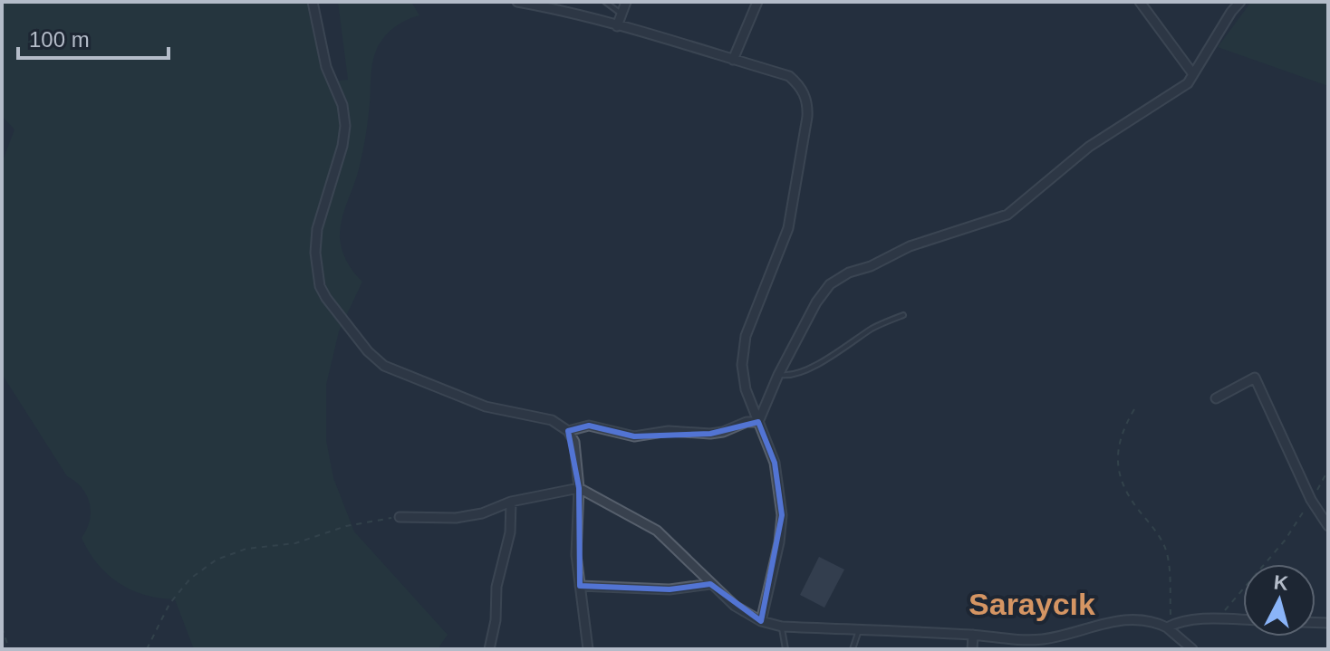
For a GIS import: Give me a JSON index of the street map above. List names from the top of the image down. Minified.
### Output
{"districts":["Saraycık"],"scale_bar":"100 m","north":"top"}
